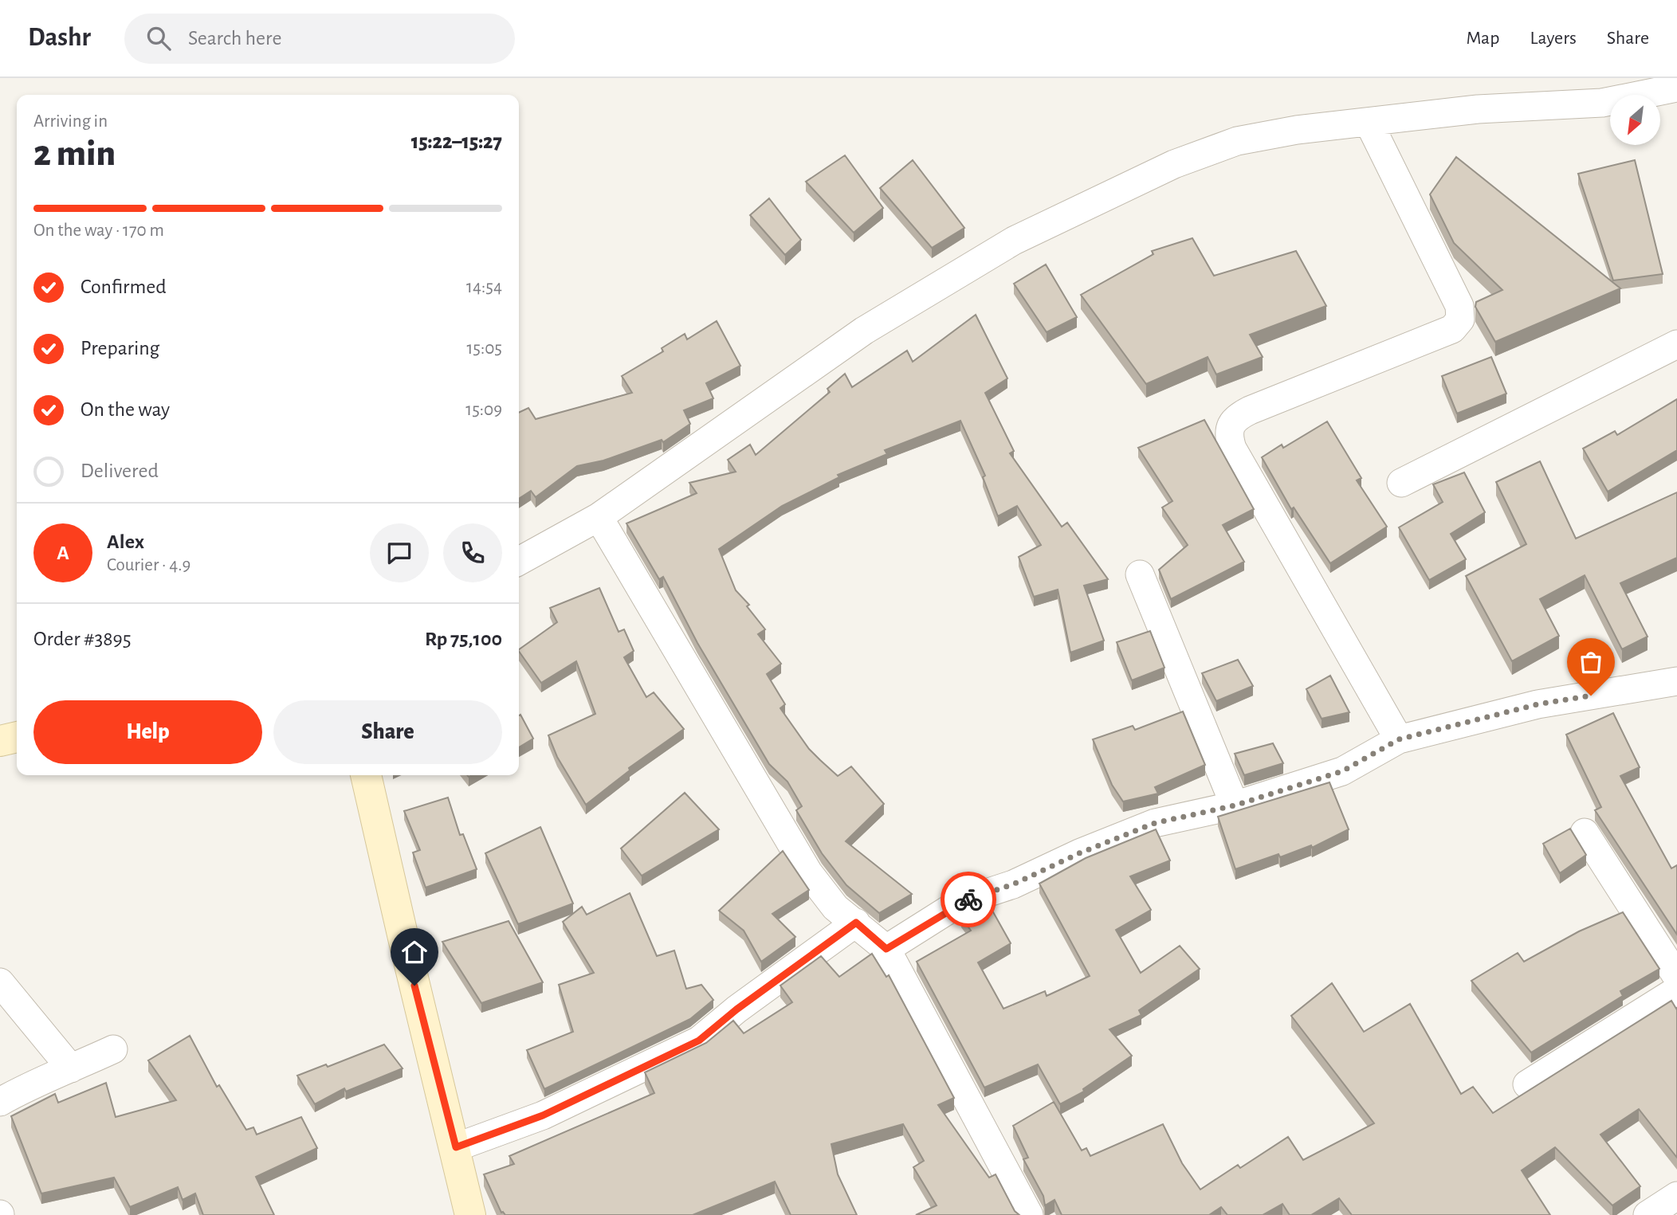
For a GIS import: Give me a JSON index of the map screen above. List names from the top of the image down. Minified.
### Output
{"north":"bottom left","page":{"header":"Dashr","search":"Search here","nav":["Map","Layers","Share"],"heading":["2 min","Arriving in","15:22–15:27"],"panel":["Alex","Courier · 4.9","Order #3895","Rp 75,100"],"bar":"On the way · 170 m","list":[["Confirmed","14:54"],["Preparing","15:05"],["On the way","15:09"],"Delivered"],"round":"A","buttons":["Help","Share"]}}
